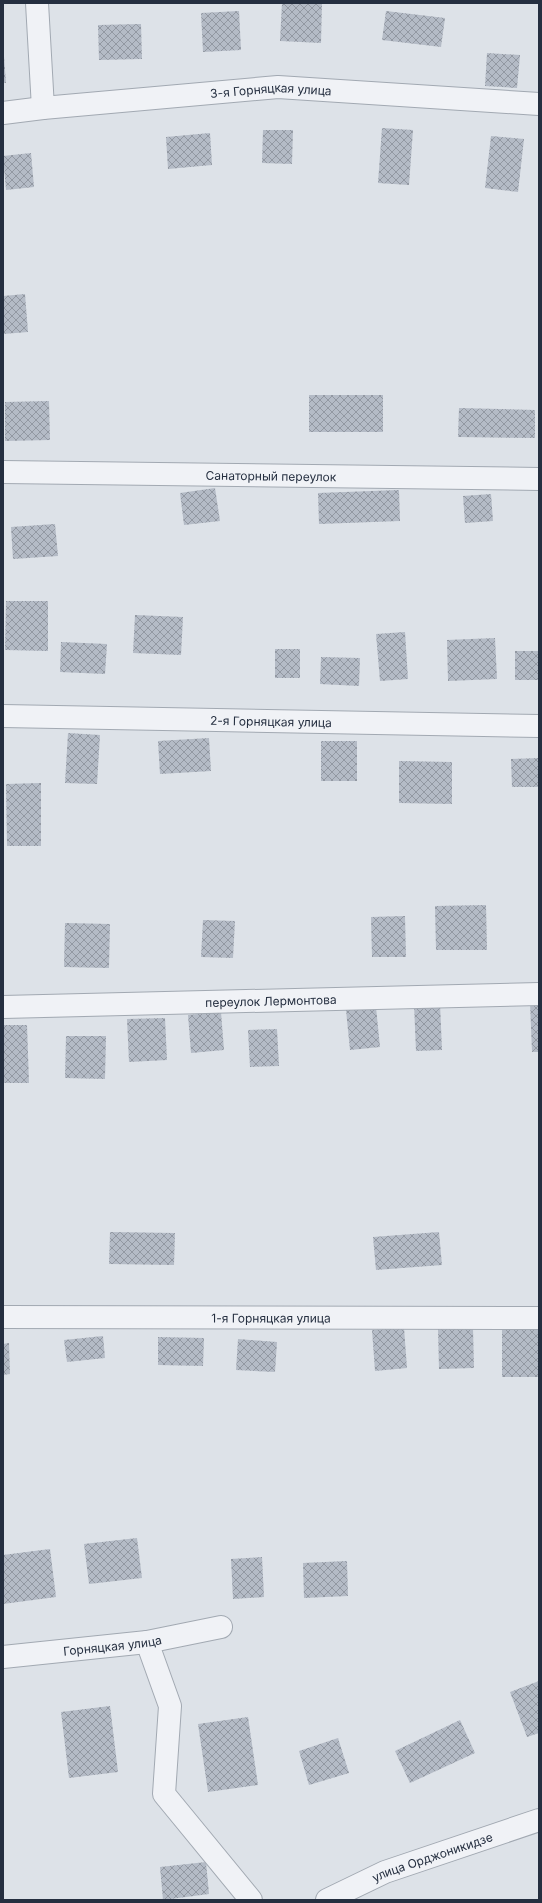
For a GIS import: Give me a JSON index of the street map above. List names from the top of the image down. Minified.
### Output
{"streets":{"street":["3-я Горняцкая улица","Санаторный переулок","2-я Горняцкая улица","переулок Лермонтова","1-я Горняцкая улица","Горняцкая улица","улица Орджоникидзе"]}}
